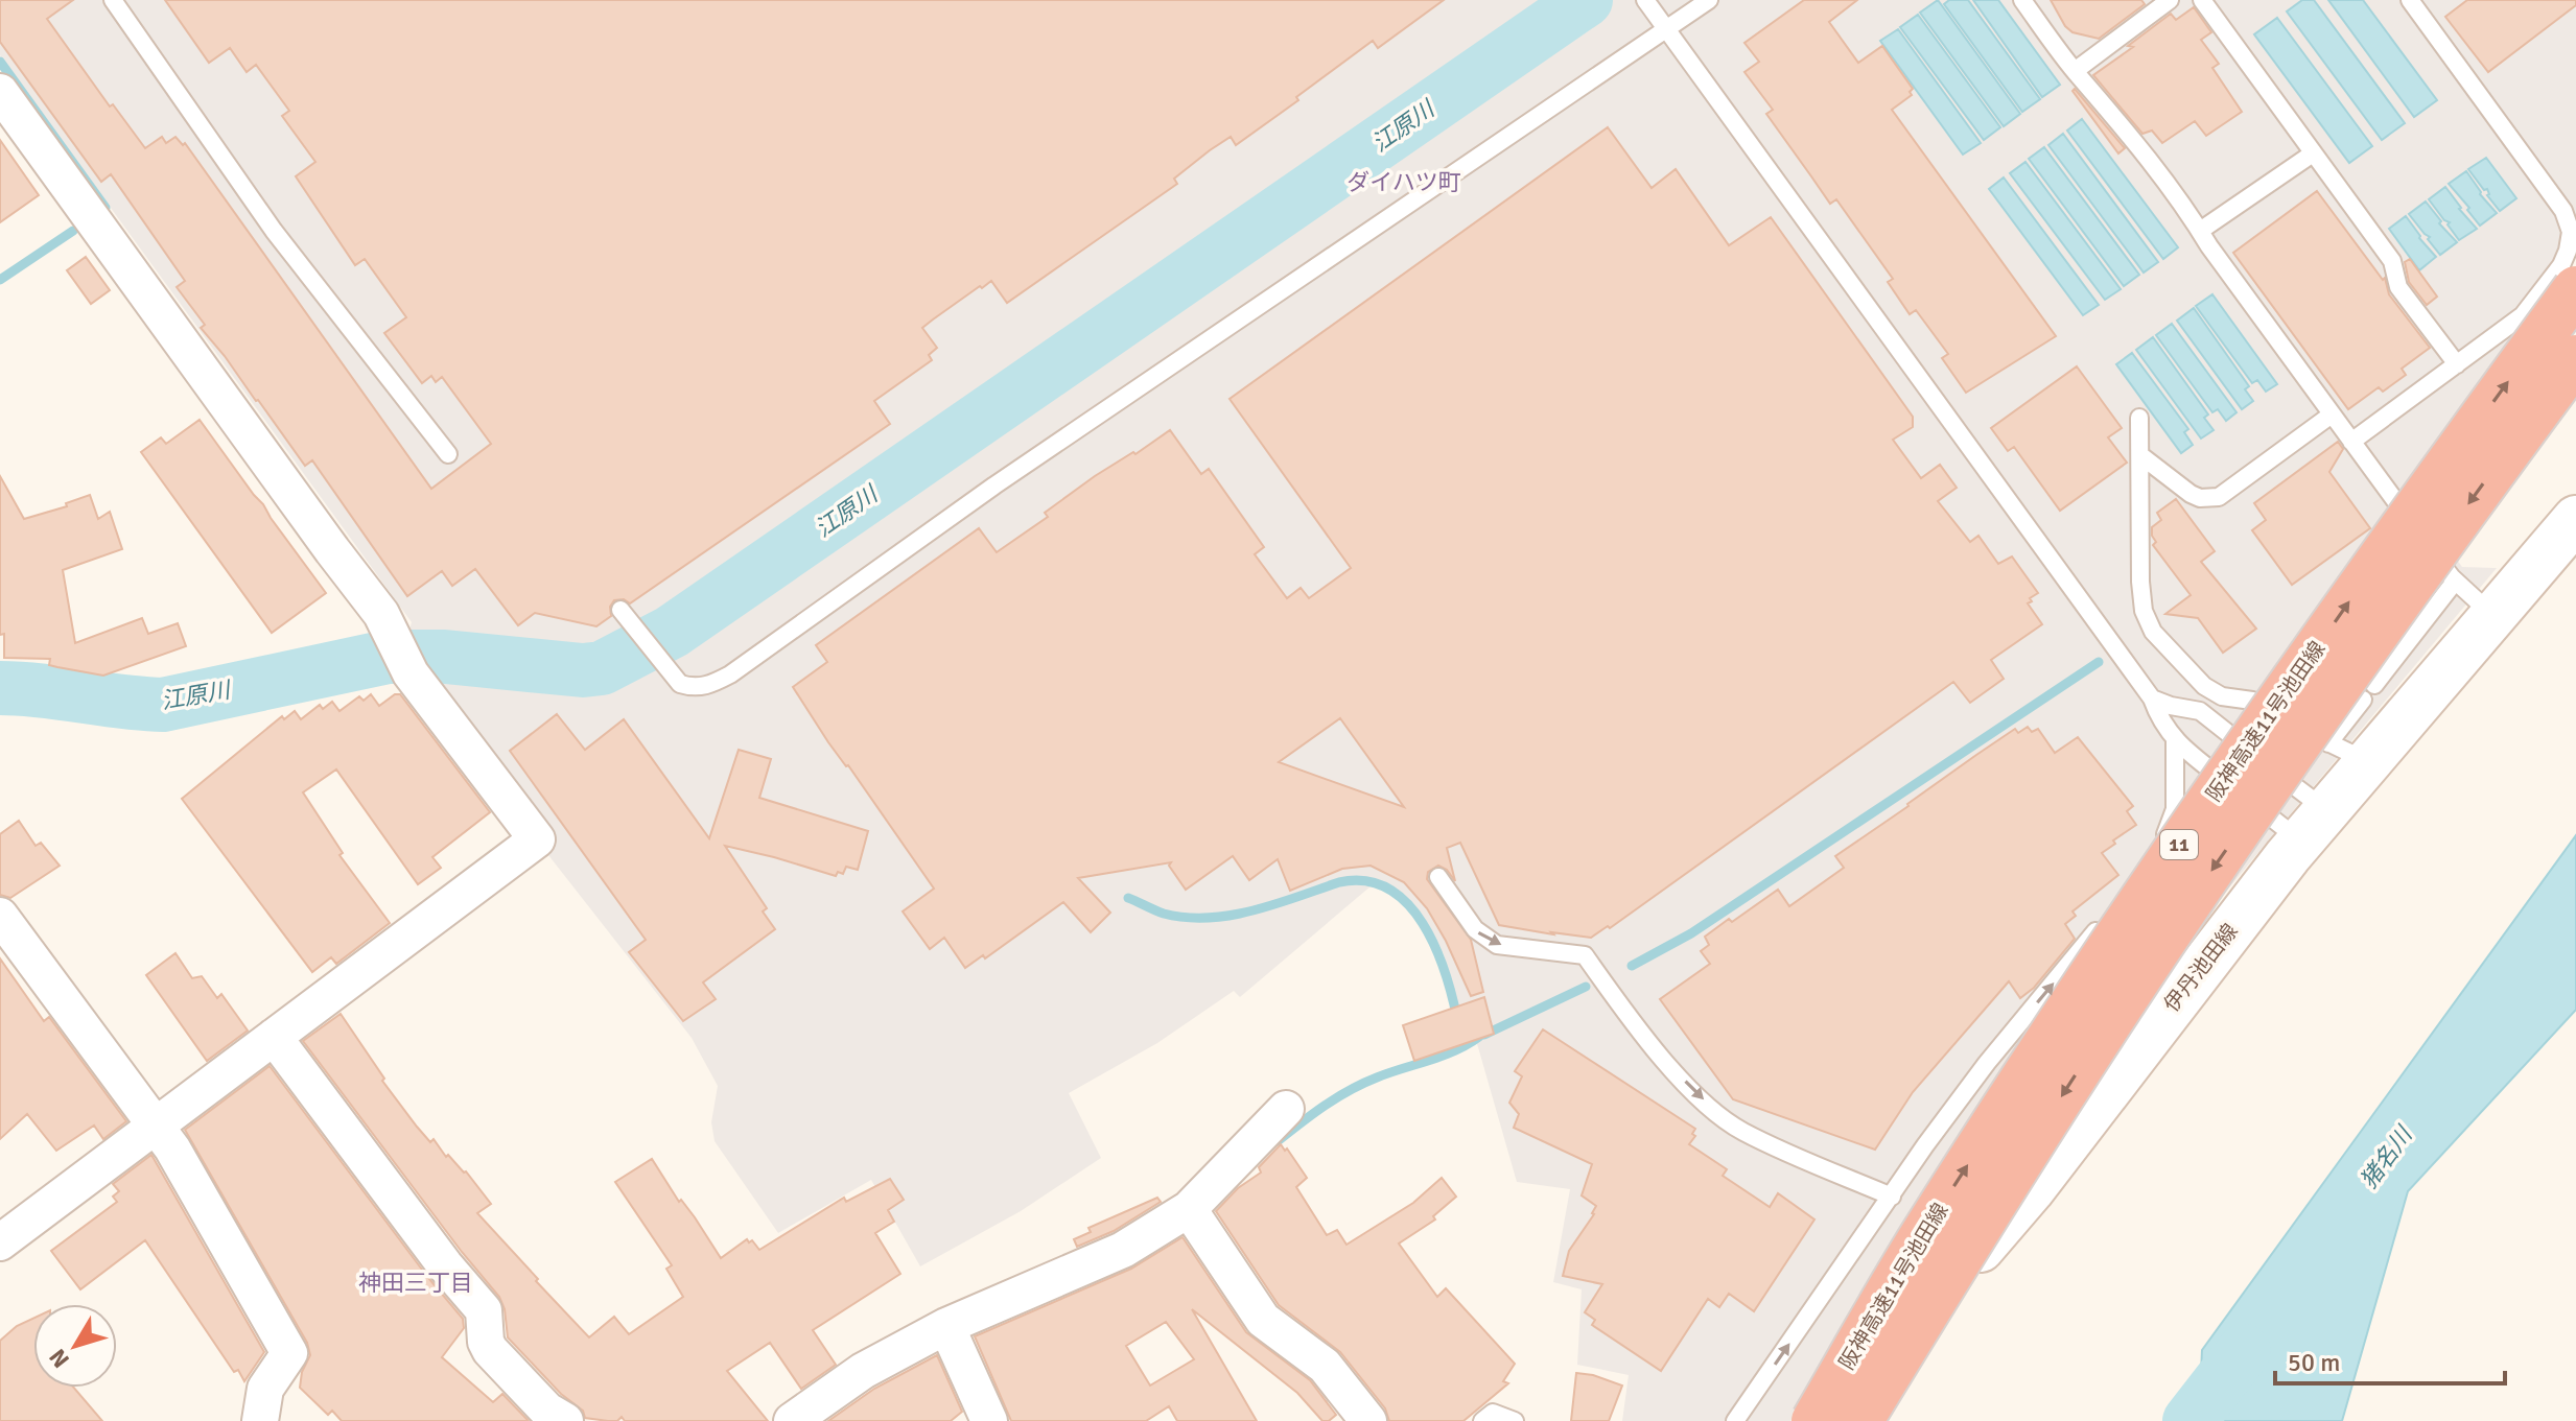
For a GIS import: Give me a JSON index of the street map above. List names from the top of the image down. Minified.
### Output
{"streets":{"highway":["阪神高速11号池田線","11"],"main road":["伊丹池田線"]},"districts":["ダイハツ町","神田三丁目"],"water":["江原川","猪名川"],"scale_bar":"50 m","north":"bottom left"}
